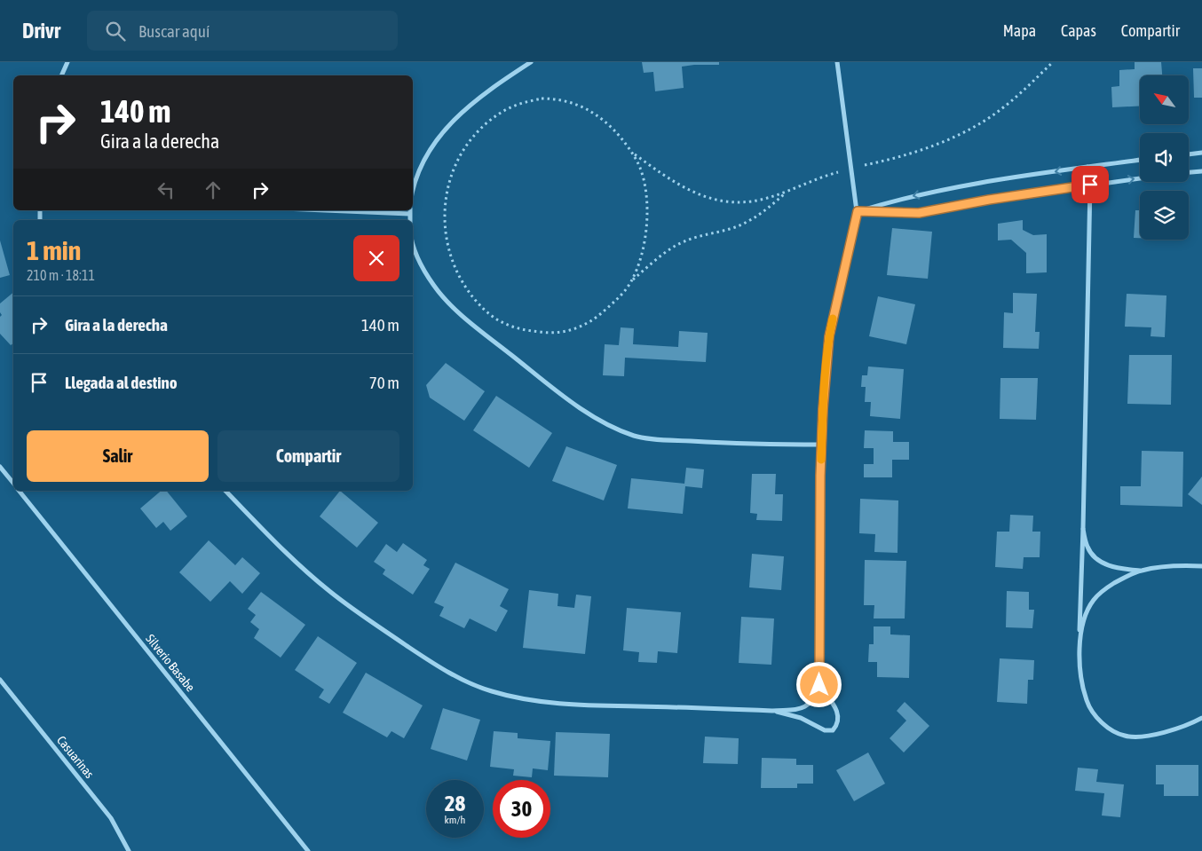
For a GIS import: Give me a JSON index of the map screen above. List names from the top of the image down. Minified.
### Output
{"streets":{"street":["Silverio Basabe","Casuarinas"]},"north":"top left","page":{"header":"Drivr","search":"Buscar aquí","nav":["Mapa","Capas","Compartir"],"turn":["140 m","Gira a la derecha"],"heading":["1 min","210 m · 18:11"],"list":[{"name":"Gira a la derecha","value":"140 m"},{"name":"Llegada al destino","value":"70 m"}],"buttons":["Salir","Compartir"],"speed":"28 km/h","limit":"30"}}
